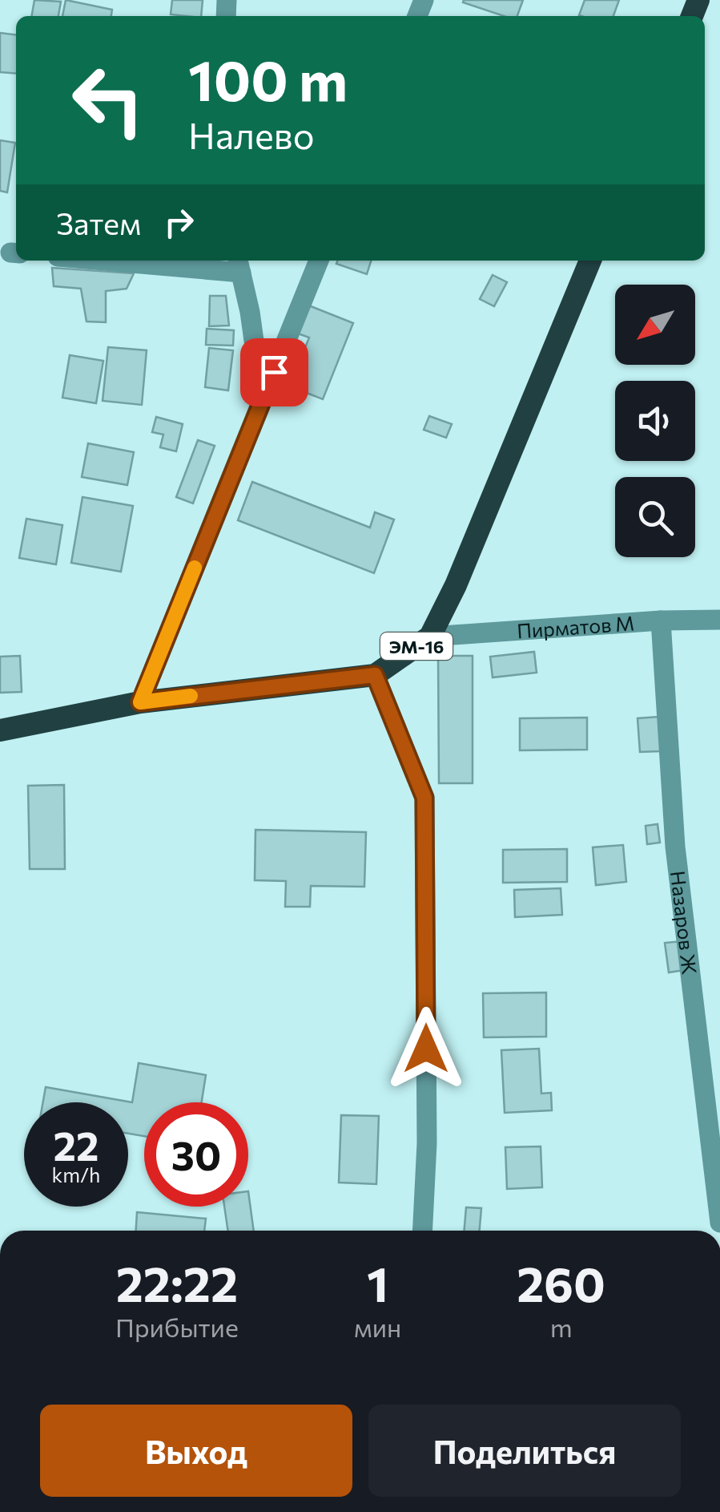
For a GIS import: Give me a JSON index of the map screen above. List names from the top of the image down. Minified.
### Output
{"streets":{"highway":["ЭМ-16"],"street":["Пирматов М","Назаров Ж"]},"crossings":[["Пирматов М","ЭМ-16"],["Пирматов М","Назаров Ж"]],"north":"bottom left","page":{"turn":["100 m","Налево"],"then":"Затем","speed":"22 km/h","limit":"30","eta":["22:22","Прибытие","1","мин","260","m"],"buttons":["Выход","Поделиться"]}}
